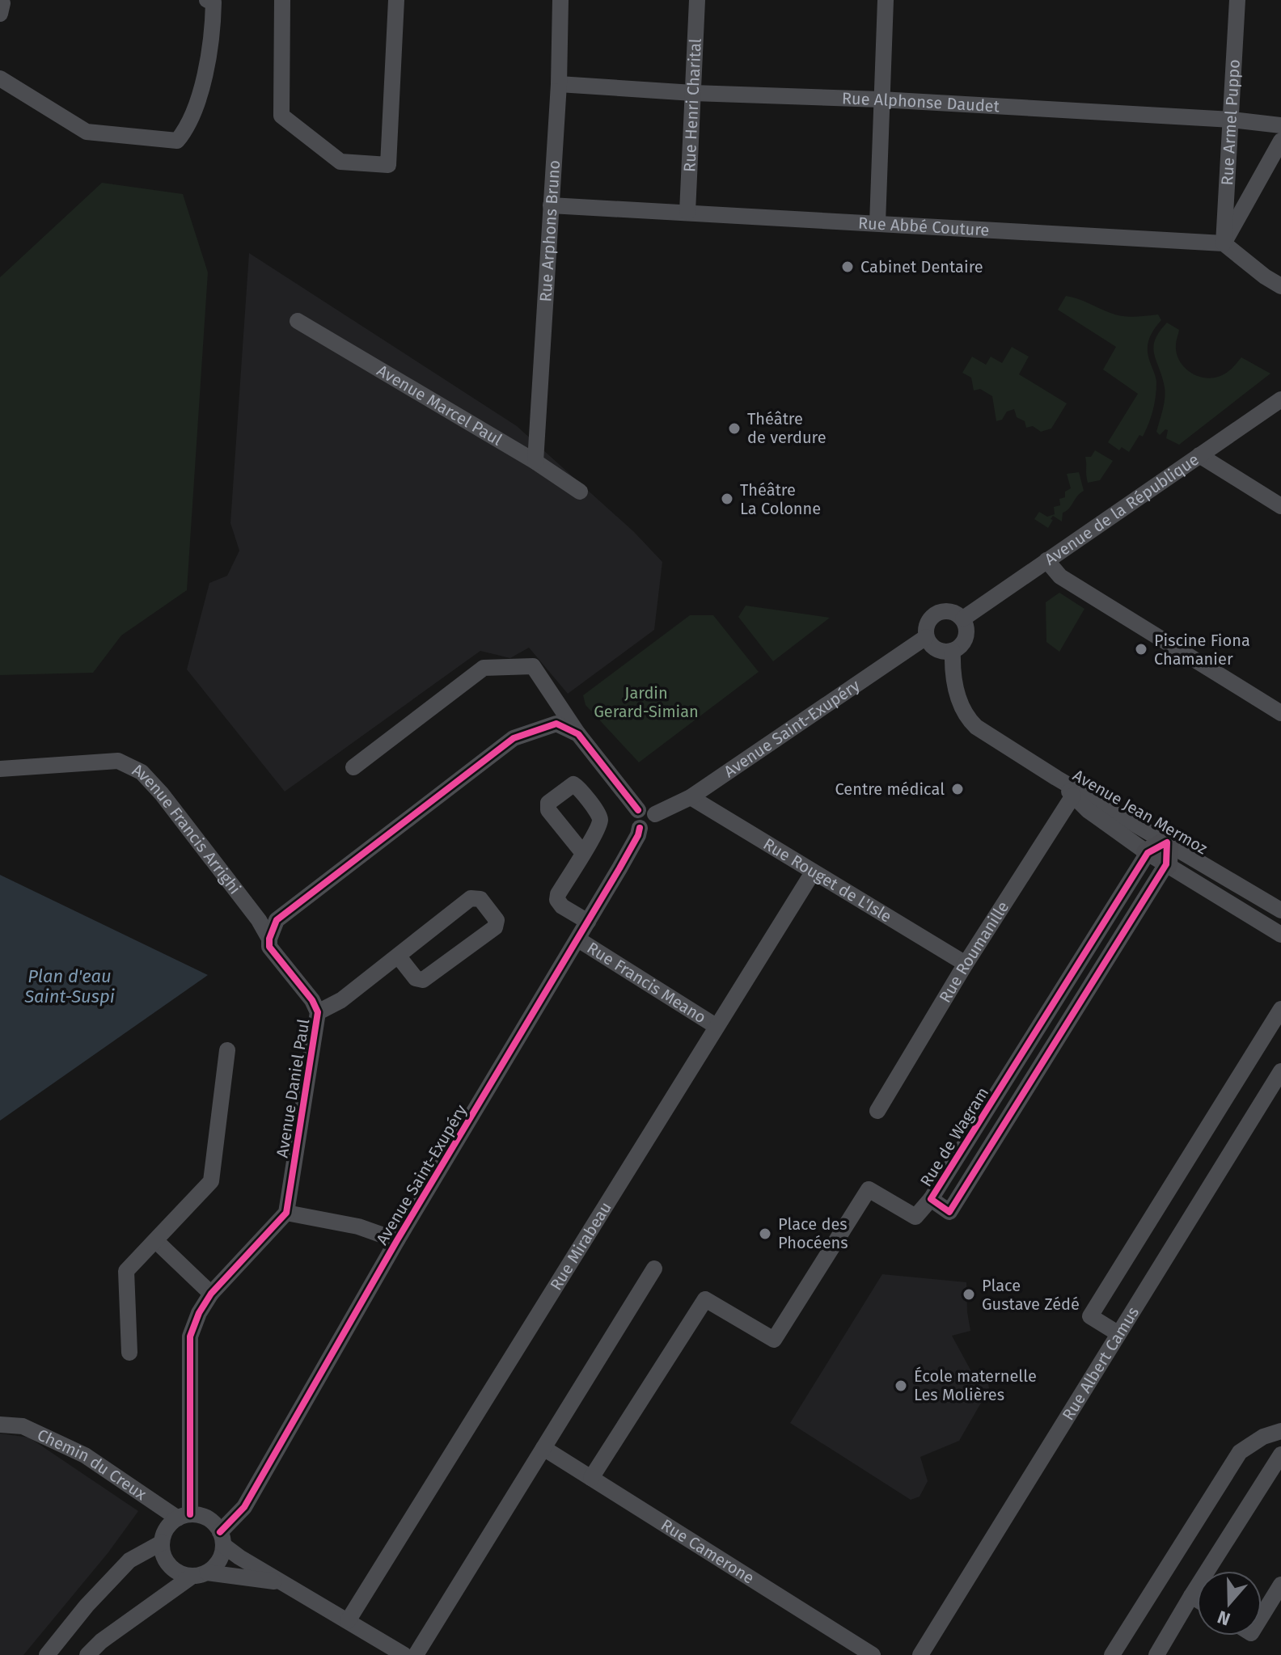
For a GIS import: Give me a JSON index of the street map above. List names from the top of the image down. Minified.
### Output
{"streets":{"street":["Rue Alphonse Daudet","Rue Henri Charital","Rue Armel Puppo","Rue Abbé Couture","Rue Arphons Bruno","Avenue Marcel Paul","Avenue de la République","Avenue Saint-Exupéry","Avenue Jean Mermoz","Avenue Francis Arrighi","Rue Rouget de L'Isle","Rue Roumanille","Rue Francis Meano","Avenue Daniel Paul","Rue de Wagram","Rue Mirabeau","Rue Albert Camus","Chemin du Creux","Rue Camerone"]},"crossings":[["Rue Alphonse Daudet","Rue Henri Charital"],["Rue Alphonse Daudet","Rue Armel Puppo"],["Rue Alphonse Daudet","Rue Arphons Bruno"],["Rue Henri Charital","Rue Abbé Couture"],["Rue Armel Puppo","Rue Abbé Couture"],["Rue Abbé Couture","Rue Arphons Bruno"],["Rue Arphons Bruno","Avenue Marcel Paul"],["Avenue de la République","Avenue Saint-Exupéry"],["Avenue de la République","Avenue Jean Mermoz"],["Avenue Saint-Exupéry","Avenue Jean Mermoz"],["Avenue Saint-Exupéry","Rue Rouget de L'Isle"],["Avenue Saint-Exupéry","Rue Francis Meano"],["Avenue Saint-Exupéry","Chemin du Creux"],["Avenue Jean Mermoz","Rue Roumanille"],["Avenue Jean Mermoz","Rue de Wagram"],["Avenue Francis Arrighi","Avenue Daniel Paul"],["Rue Rouget de L'Isle","Rue Roumanille"],["Rue Rouget de L'Isle","Rue Mirabeau"],["Rue Francis Meano","Rue Mirabeau"]],"water":["Plan d'eau Saint-Suspi"],"parks":["Jardin Gerard-Simian"],"places":["Cabinet Dentaire","Théâtre de verdure","Théâtre La Colonne","Piscine Fiona Chamanier","Centre médical","Place des Phocéens","Place Gustave Zédé","École maternelle Les Molières"],"north":"bottom"}
